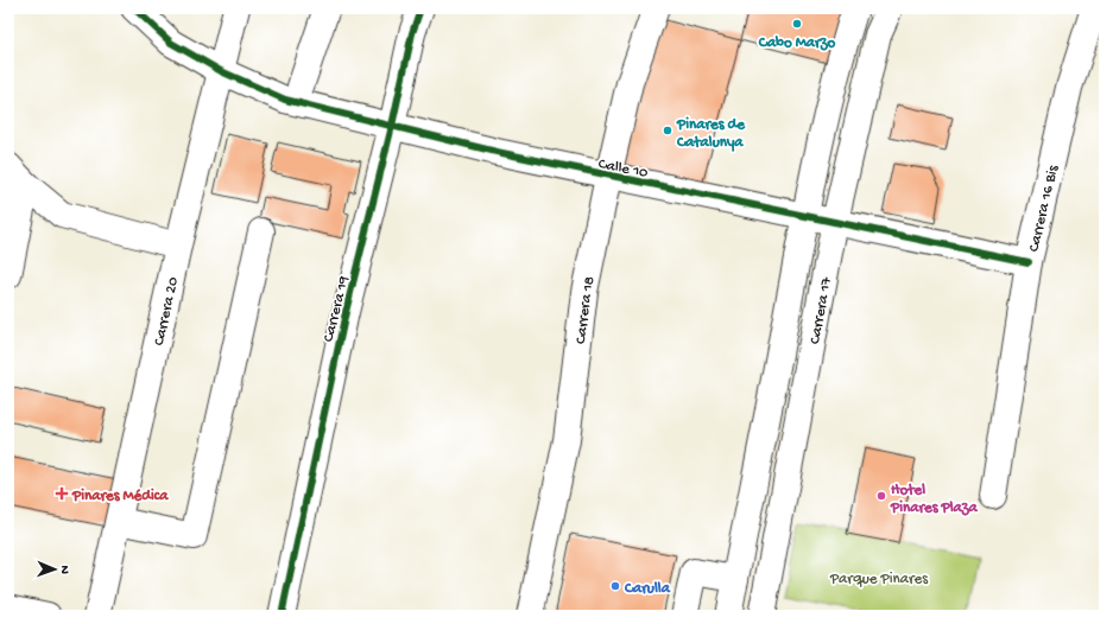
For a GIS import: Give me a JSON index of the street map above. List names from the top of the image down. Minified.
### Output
{"streets":{"street":["Calle 10","Carrera 16 Bis","Carrera 19","Carrera 18","Carrera 17","Carrera 20"]},"crossings":[["Calle 10","Carrera 16 Bis"],["Calle 10","Carrera 19"],["Calle 10","Carrera 18"],["Calle 10","Carrera 17"],["Calle 10","Carrera 20"]],"parks":["Parque Pinares"],"places":{"other":["Cabo Marzo","Pinares de Catalunya","Hotel Pinares Plaza","Carulla"],"health":["Pinares Médica"]},"north":"right"}
